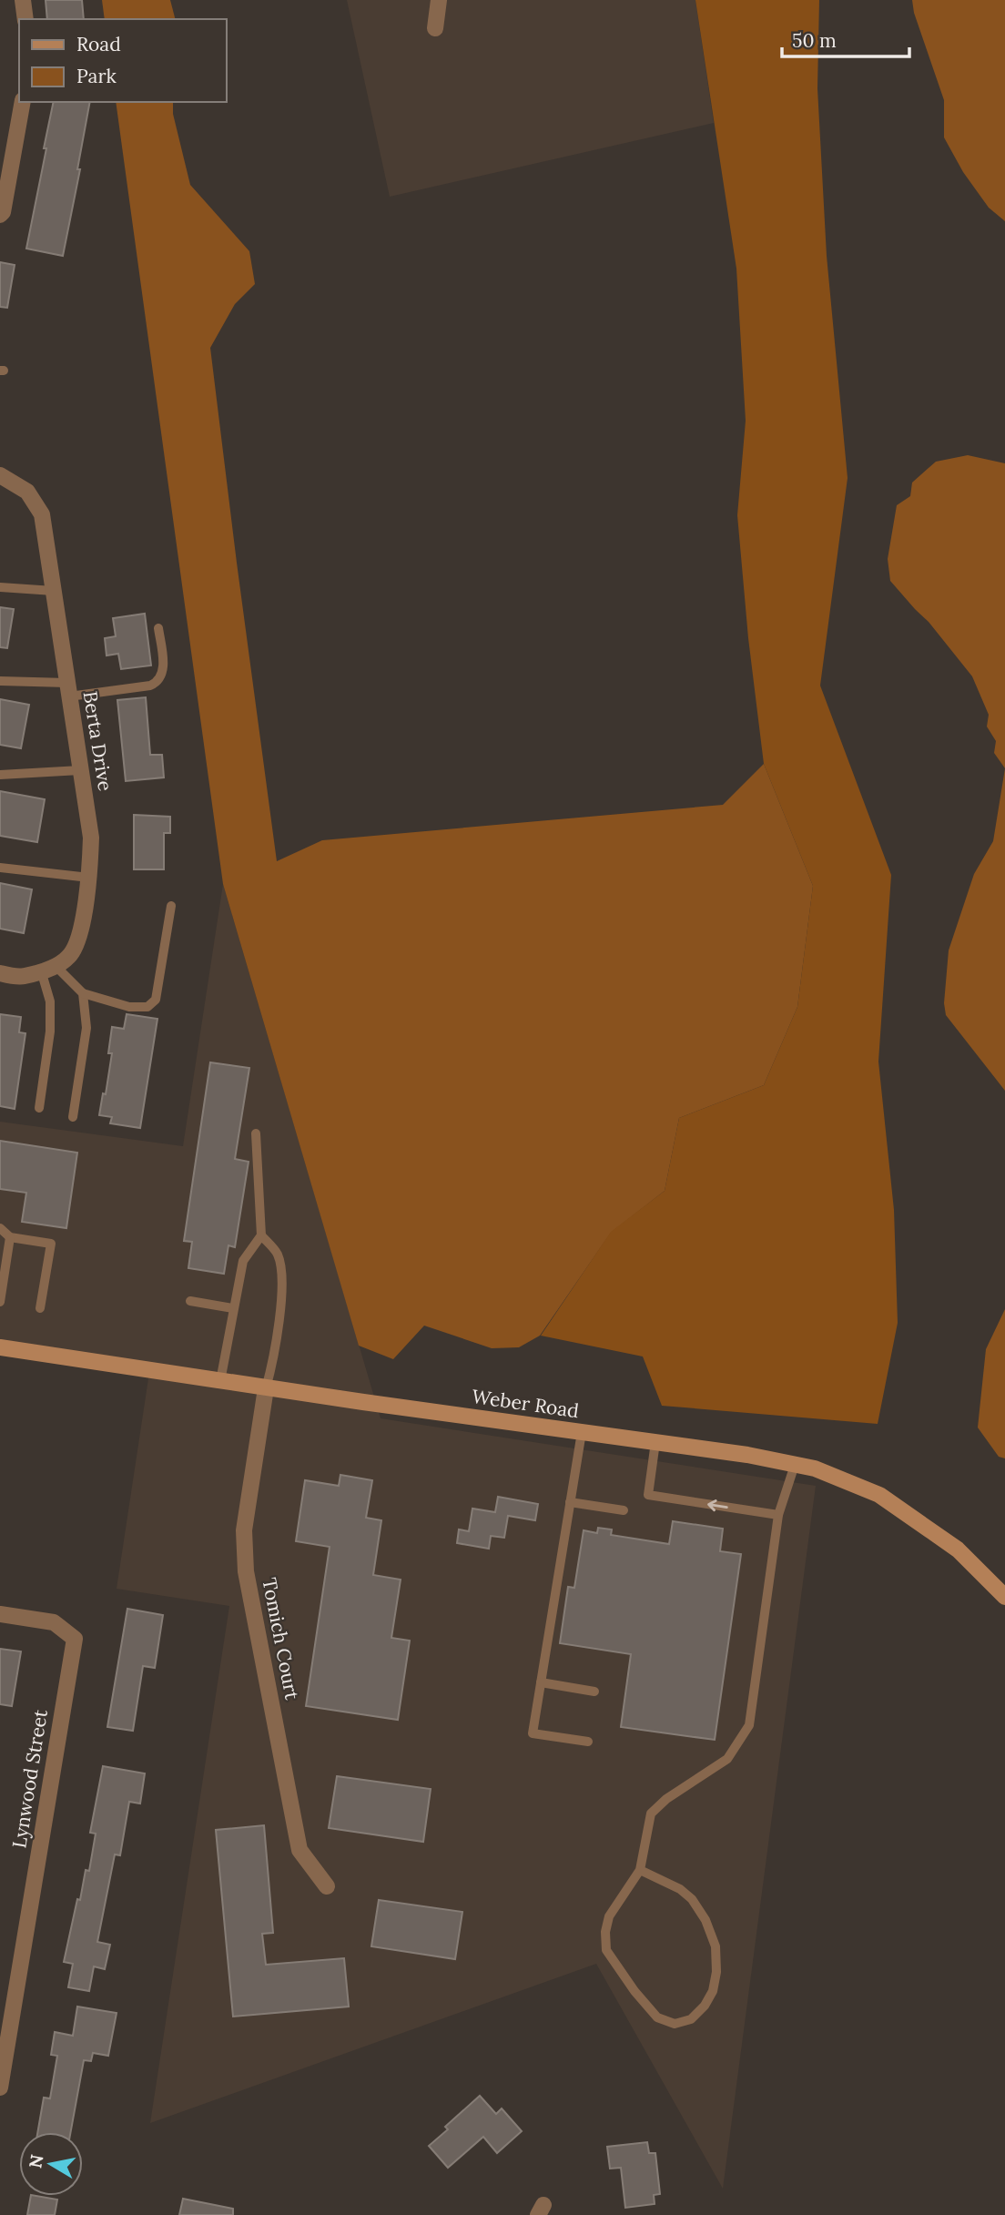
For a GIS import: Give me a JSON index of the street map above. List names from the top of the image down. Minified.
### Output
{"streets":{"main road":["Weber Road"],"street":["Berta Drive","Tomich Court","Lynwood Street"]},"crossings":[["Weber Road","Tomich Court"]],"legend":["Road","Park"],"scale_bar":"50 m","north":"left"}
